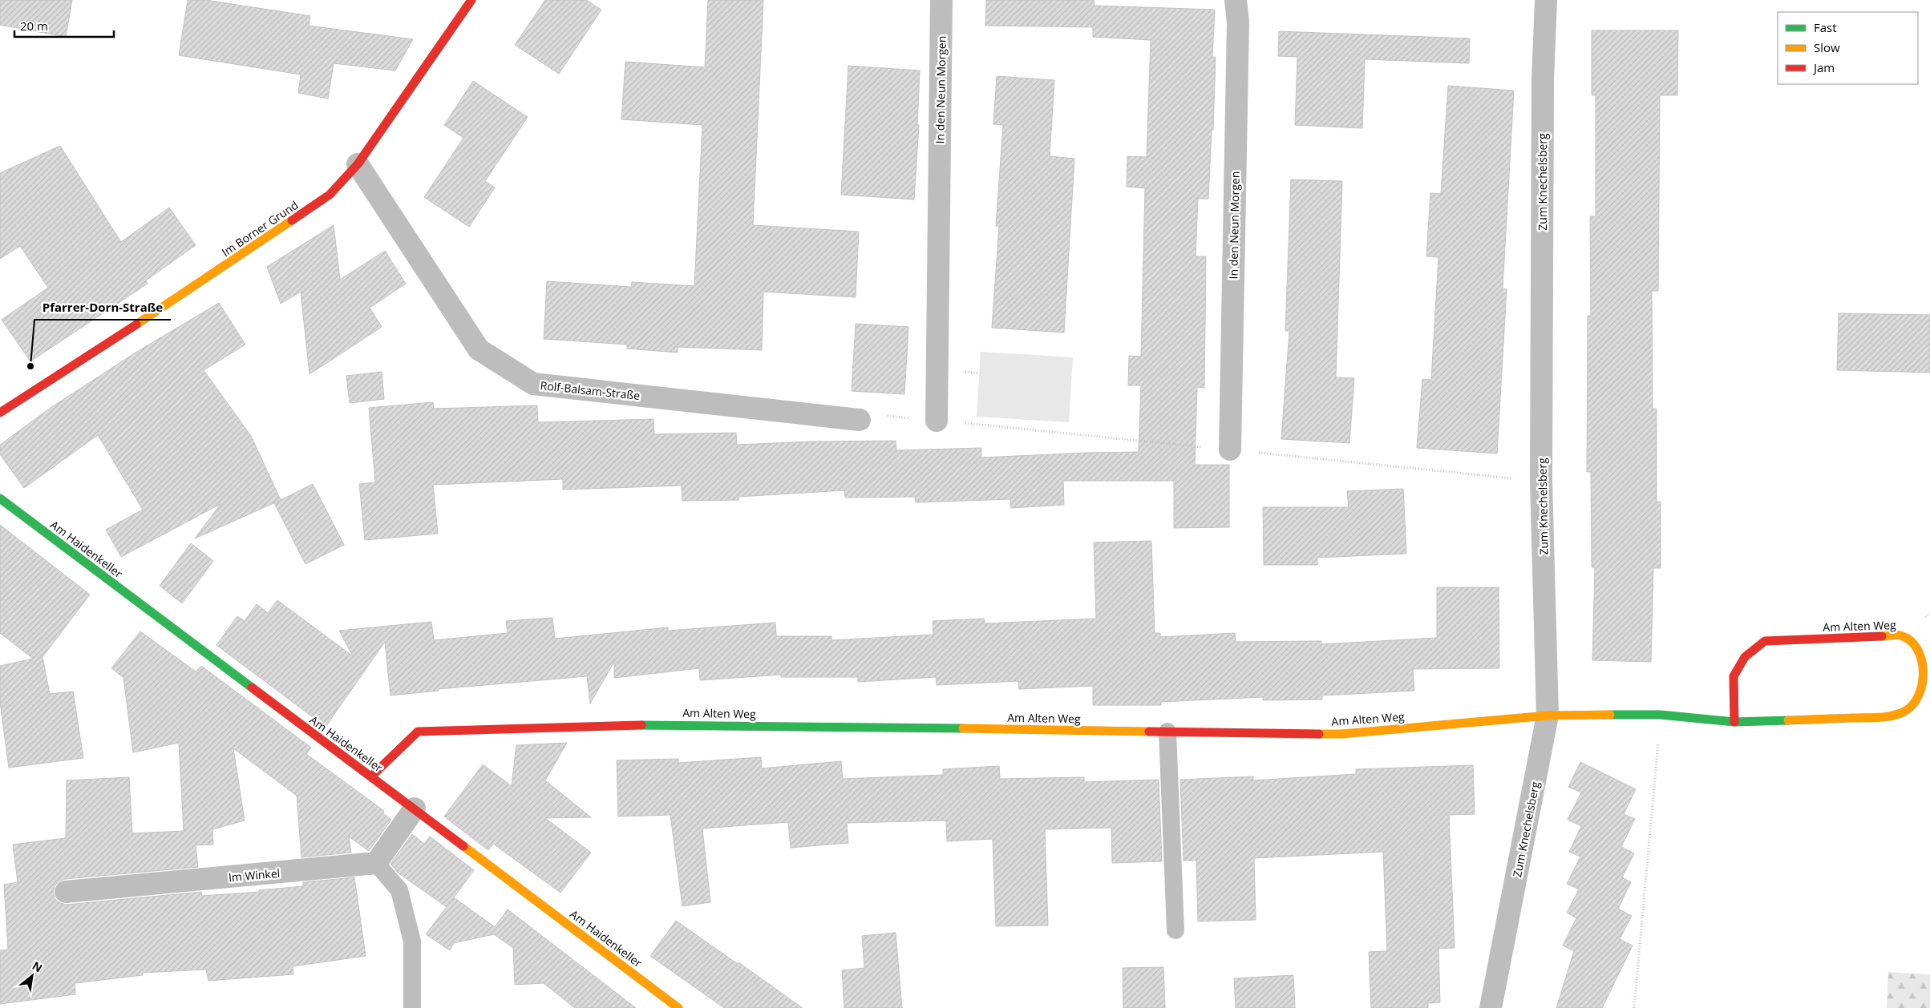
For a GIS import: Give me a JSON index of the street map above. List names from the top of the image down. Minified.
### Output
{"streets":{"street":["In den Neun Morgen","Zum Knechelsberg","Im Borner Grund","Rolf-Balsam-Straße","Am Haidenkeller","Am Alten Weg","Im Winkel"]},"crossings":[["Zum Knechelsberg","Am Alten Weg"],["Im Borner Grund","Rolf-Balsam-Straße"],["Am Haidenkeller","Am Alten Weg"]],"places":["Pfarrer-Dorn-Straße"],"legend":["Fast","Slow","Jam"],"scale_bar":"20 m","north":"top right"}
